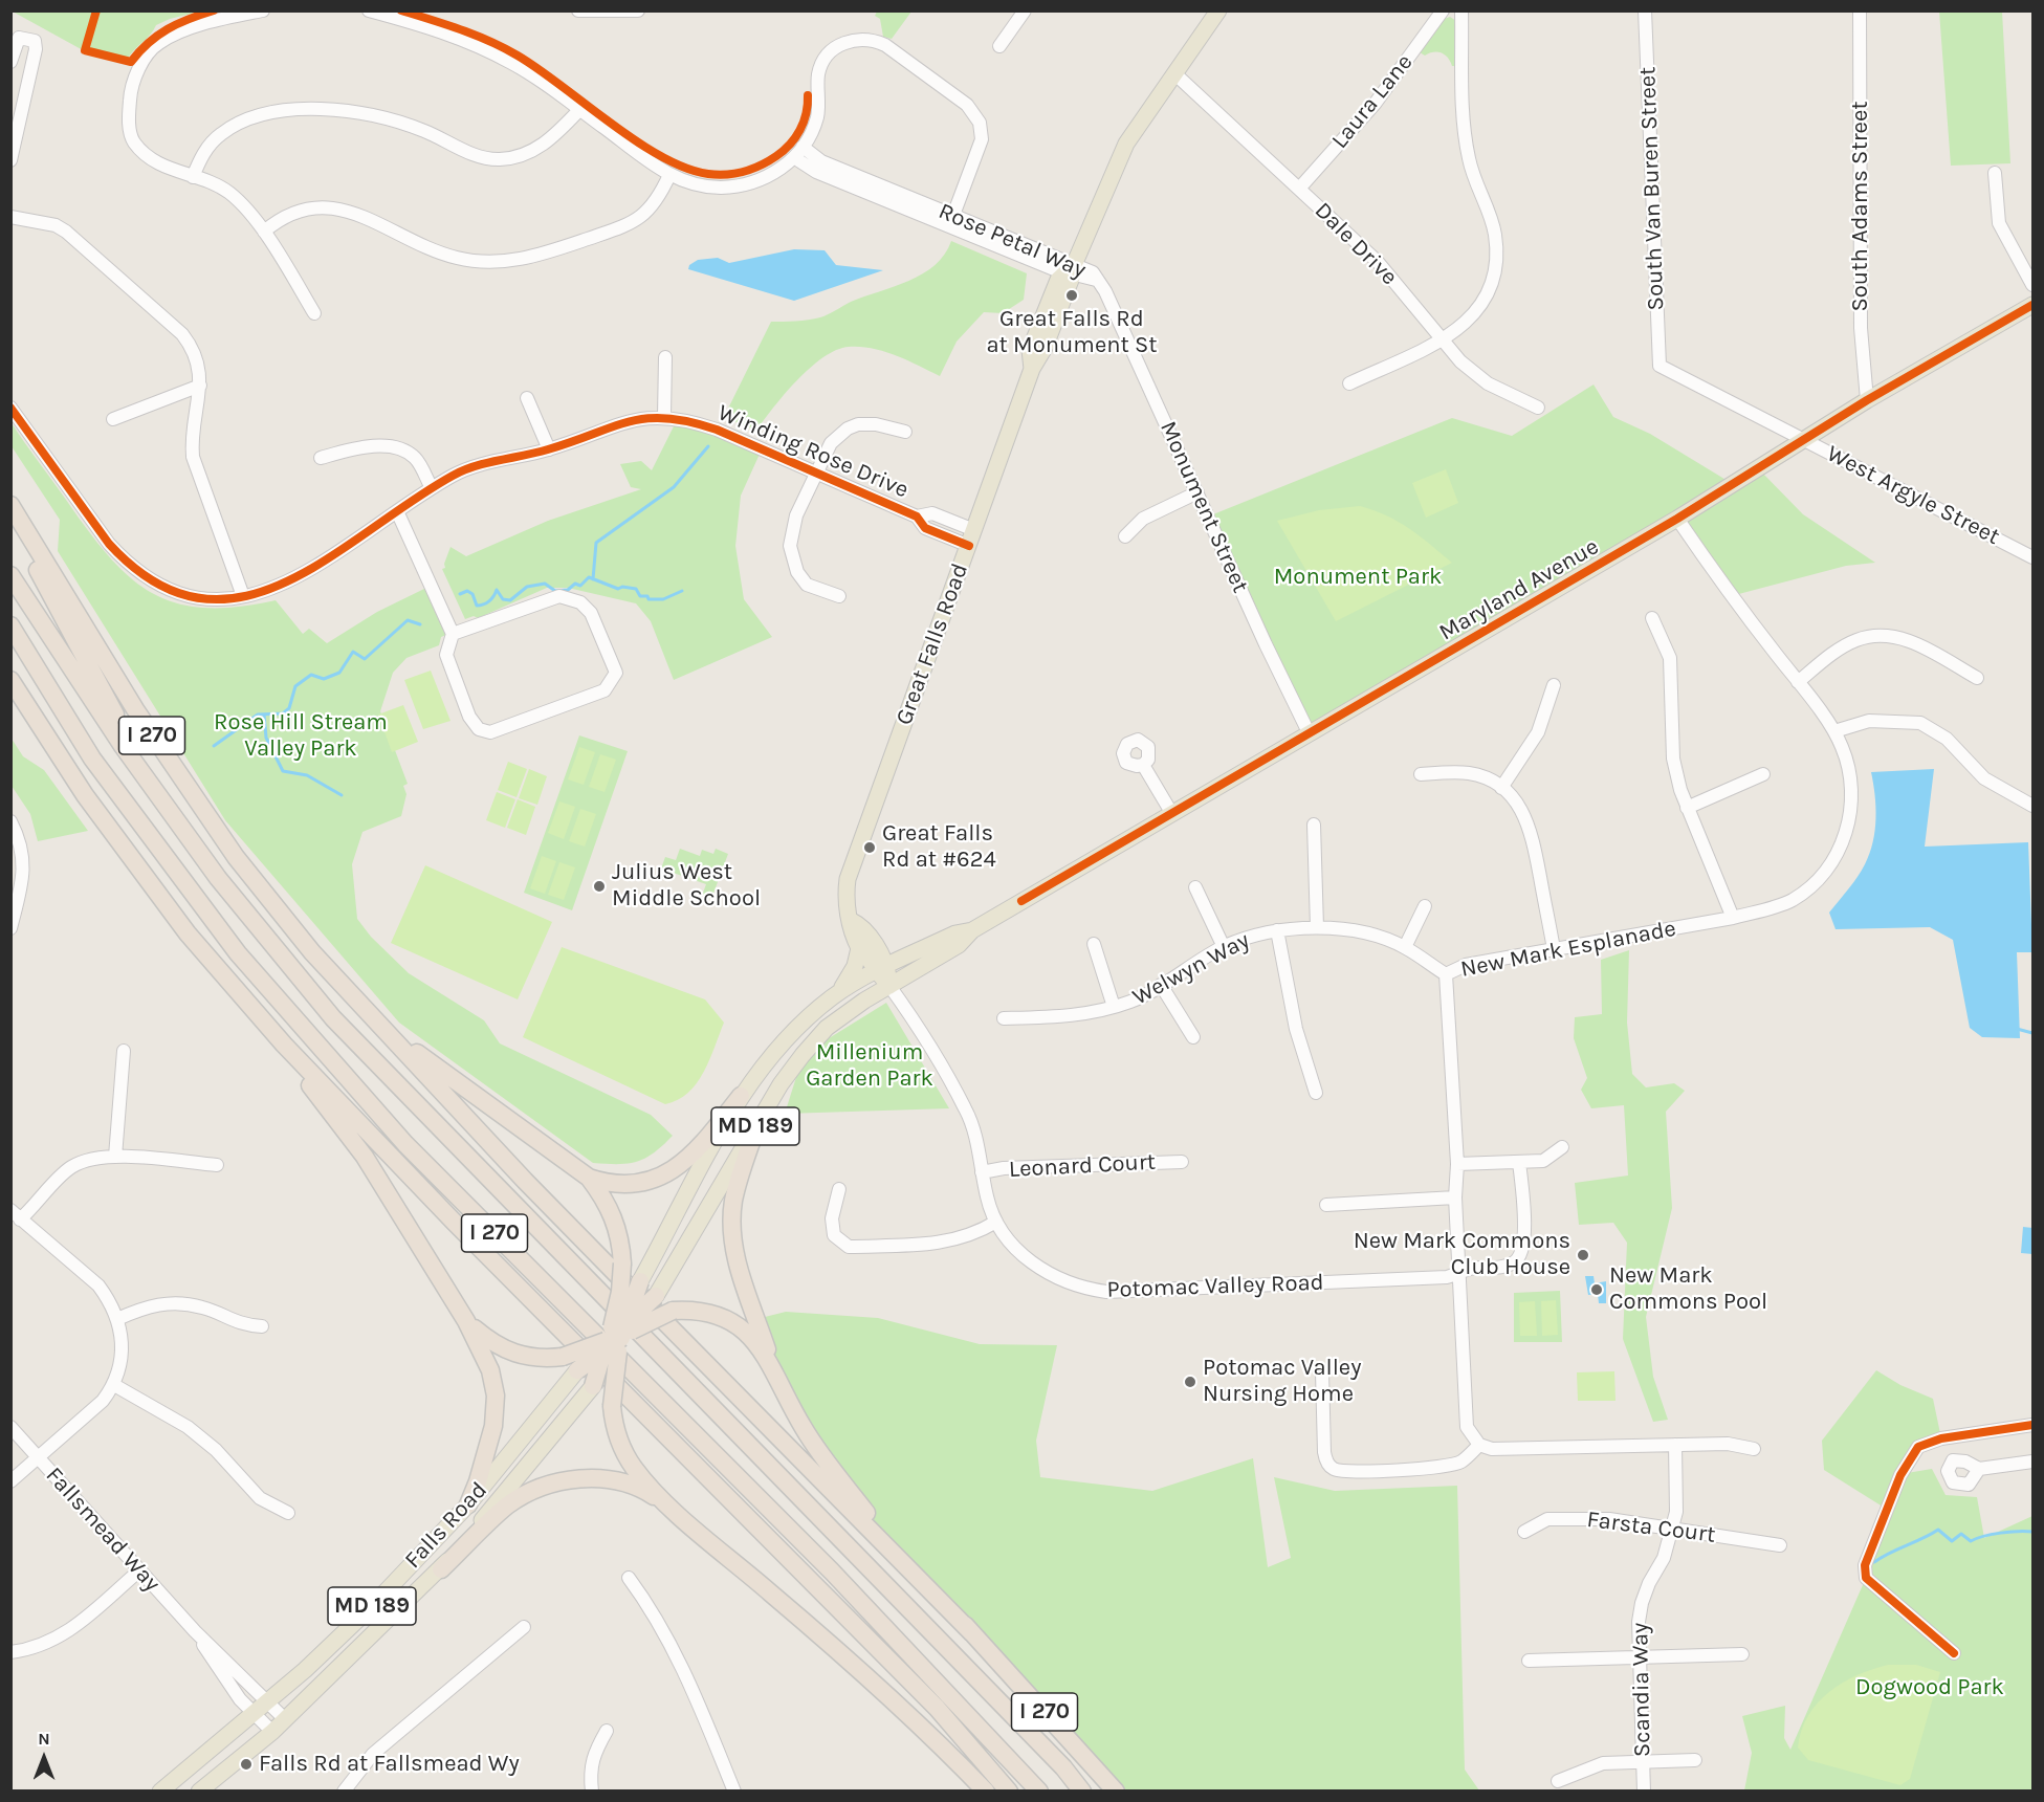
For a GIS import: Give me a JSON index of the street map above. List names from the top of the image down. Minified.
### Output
{"streets":{"highway":["I 270"],"main road":["Maryland Avenue","Great Falls Road","MD 189","Falls Road"],"street":["Laura Lane","South Van Buren Street","South Adams Street","Rose Petal Way","Dale Drive","Winding Rose Drive","West Argyle Street","Monument Street","New Mark Esplanade","Welwyn Way","Leonard Court","Potomac Valley Road","Farsta Court","Fallsmead Way","Scandia Way"]},"crossings":[["Laura Lane","Dale Drive"],["South Van Buren Street","West Argyle Street"],["South Adams Street","Maryland Avenue"],["Rose Petal Way","Monument Street"],["Rose Petal Way","Great Falls Road"],["Dale Drive","Great Falls Road"],["Winding Rose Drive","Great Falls Road"],["West Argyle Street","Maryland Avenue"],["Monument Street","Maryland Avenue"],["Maryland Avenue","Great Falls Road"],["Maryland Avenue","New Mark Esplanade"],["Maryland Avenue","MD 189"],["Maryland Avenue","Potomac Valley Road"],["Great Falls Road","MD 189"],["New Mark Esplanade","Welwyn Way"],["New Mark Esplanade","Potomac Valley Road"],["MD 189","Potomac Valley Road"],["Leonard Court","Potomac Valley Road"],["Falls Road","Fallsmead Way"],["Farsta Court","Scandia Way"]],"parks":["Monument Park","Rose Hill Stream Valley Park","Millenium Garden Park","Dogwood Park"],"places":["Great Falls Rd at Monument St","Great Falls Rd at #624","Julius West Middle School","New Mark Commons Club House","New Mark Commons Pool","Potomac Valley Nursing Home","Falls Rd at Fallsmead Wy"],"north":"top"}
